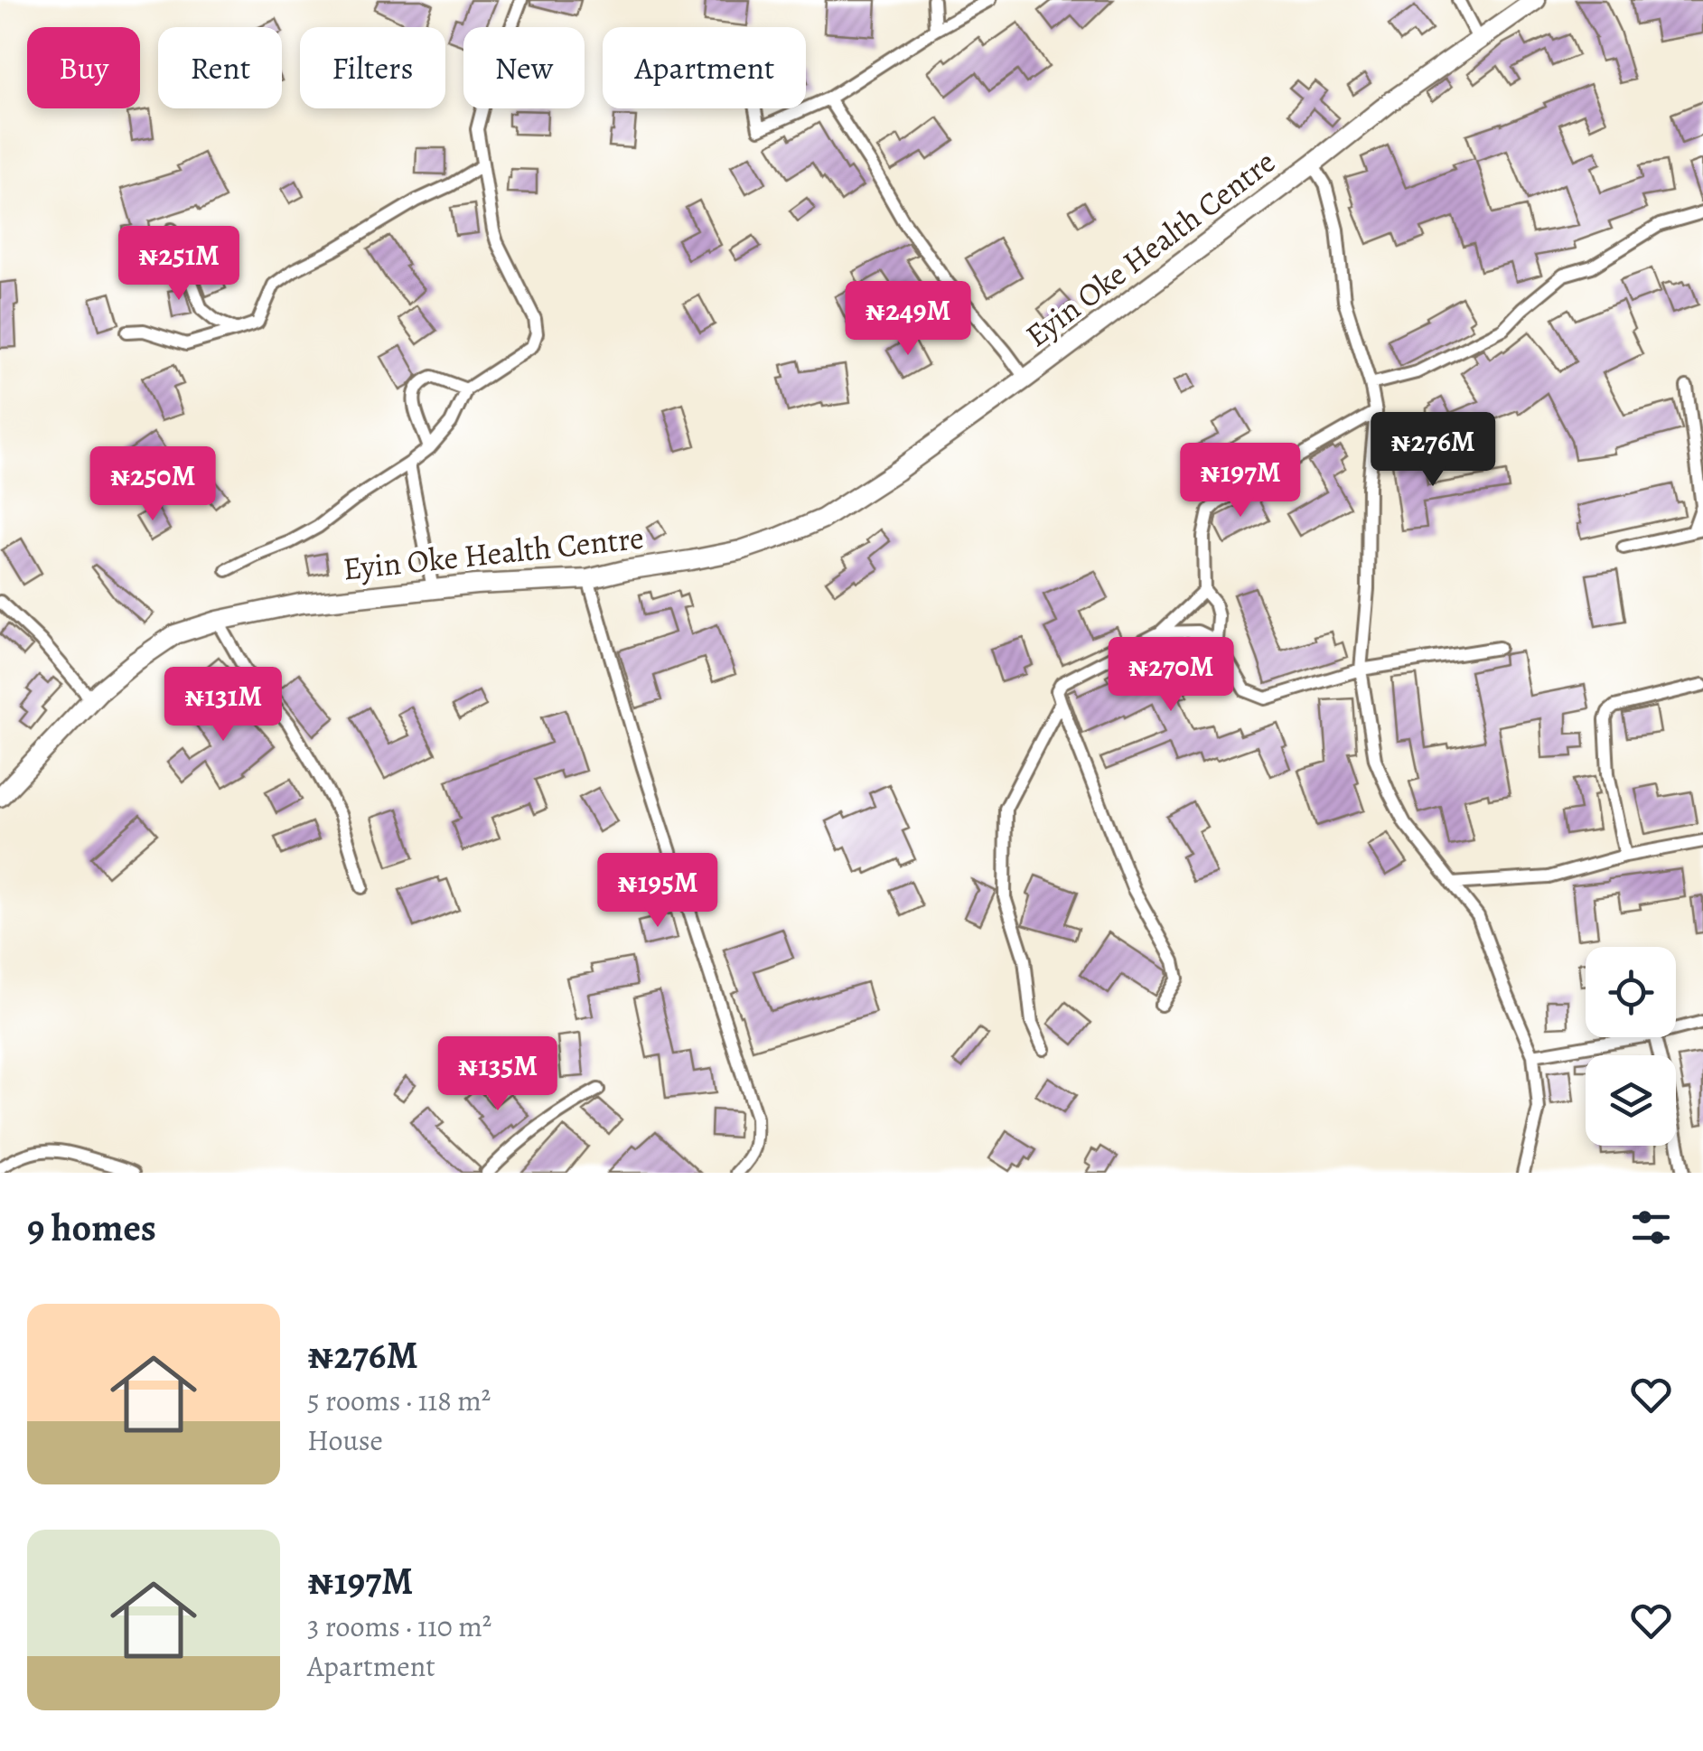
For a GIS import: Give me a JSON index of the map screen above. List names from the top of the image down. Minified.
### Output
{"streets":{"main road":["Eyin Oke Health Centre"]},"page":{"chip":["Buy","Rent","Filters","New","Apartment"],"price":["₦251M","₦249M","₦276M","₦197M","₦250M","₦270M","₦131M","₦195M","₦135M"],"heading":"9 homes","list":[{"name":"₦276M","note":"5 rooms · 118 m² · House"},{"name":"₦197M","note":"3 rooms · 110 m² · Apartment"}]}}
